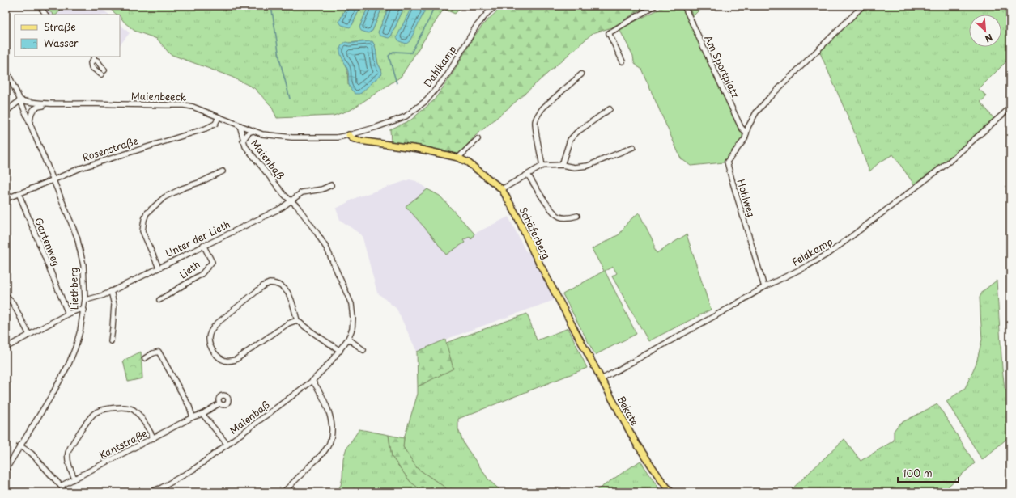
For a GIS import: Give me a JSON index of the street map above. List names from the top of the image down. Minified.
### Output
{"streets":{"main road":["Schäferberg","Bekate"],"street":["Dahlkamp","Am Sportplatz","Maienbeeck","Rosenstraße","Maienbaß","Hohlweg","Unter der Lieth","Gartenweg","Feldkamp","Lieth","Liethberg","Kantstraße"]},"crossings":[["Dahlkamp","Maienbeeck"],["Dahlkamp","Schäferberg"],["Am Sportplatz","Hohlweg"],["Maienbeeck","Rosenstraße"],["Maienbeeck","Maienbaß"],["Maienbeeck","Schäferberg"],["Maienbeeck","Liethberg"],["Rosenstraße","Gartenweg"],["Rosenstraße","Liethberg"],["Maienbaß","Unter der Lieth"],["Hohlweg","Feldkamp"],["Schäferberg","Bekate"],["Unter der Lieth","Lieth"],["Unter der Lieth","Liethberg"],["Feldkamp","Bekate"]],"legend":["Straße","Wasser"],"scale_bar":"100 m","north":"bottom right"}
